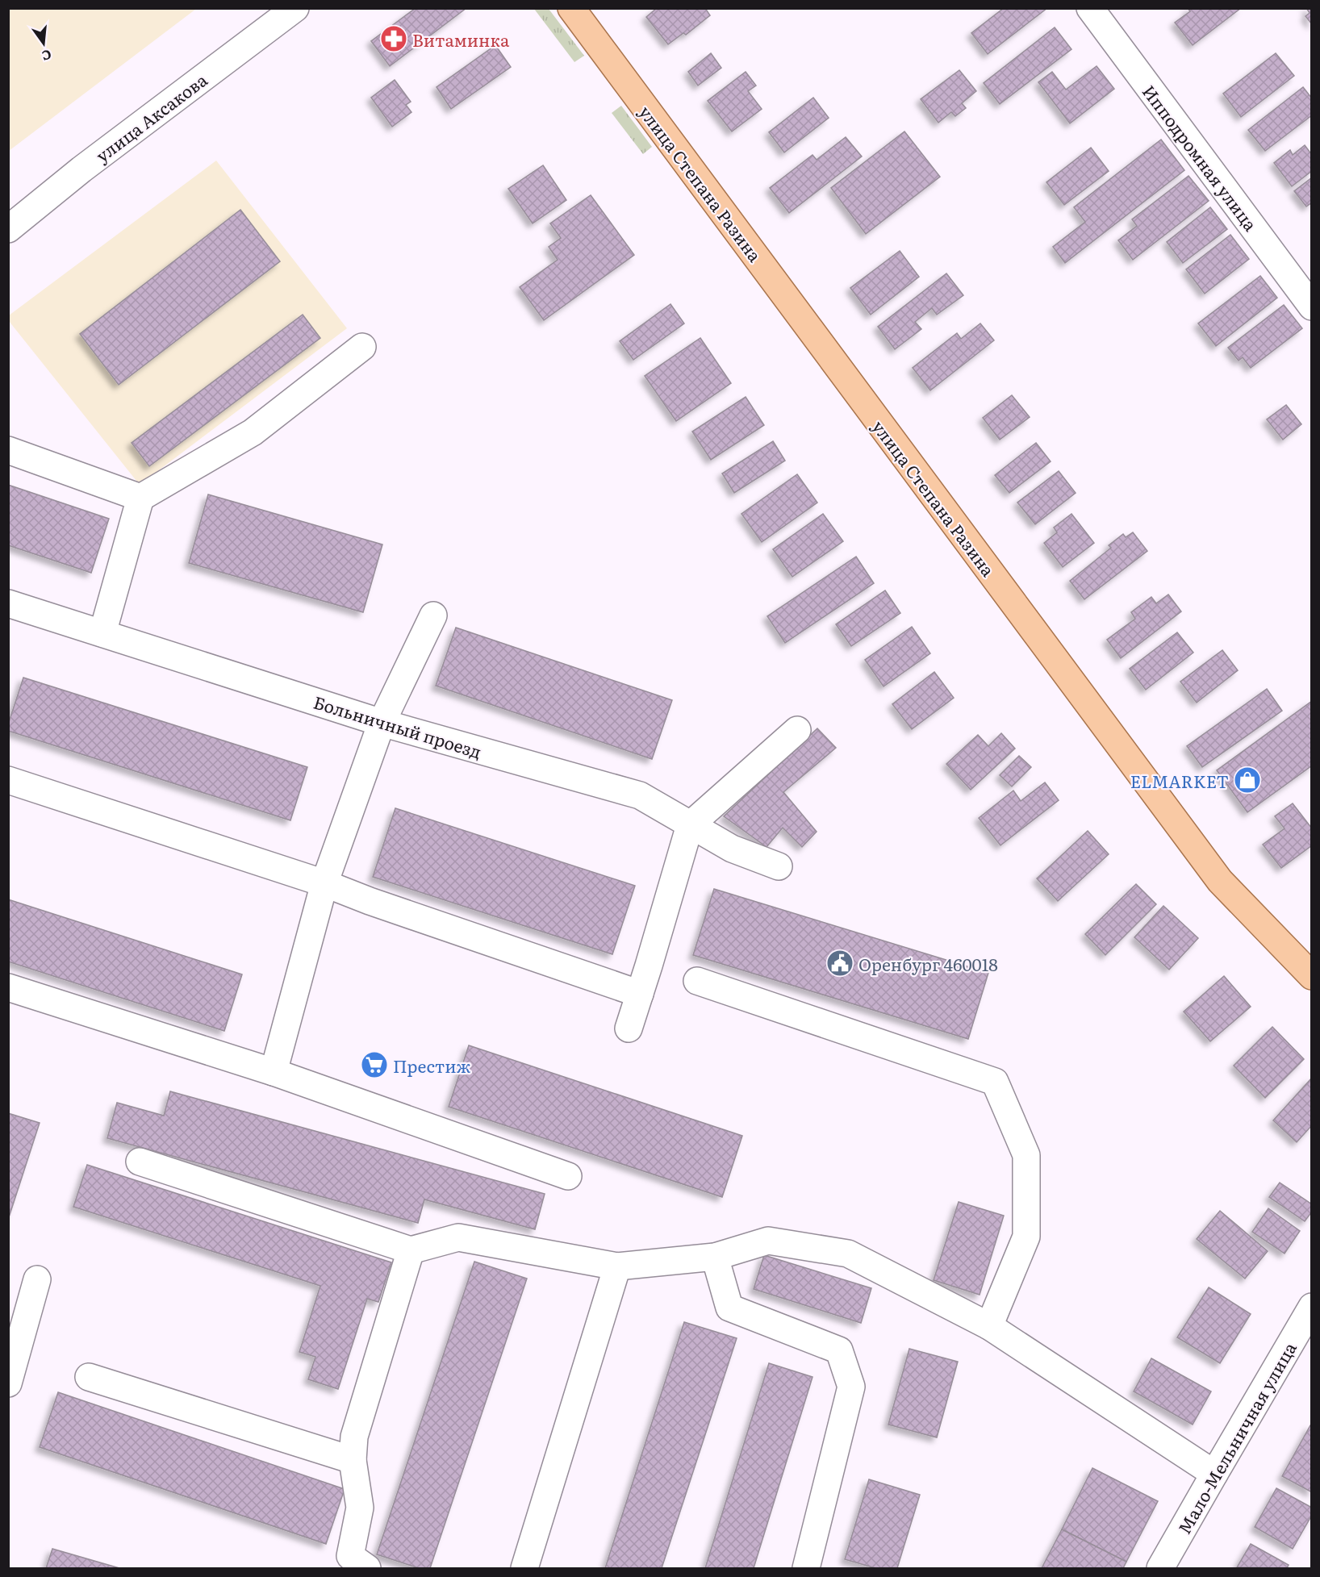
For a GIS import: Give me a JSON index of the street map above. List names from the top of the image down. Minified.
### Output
{"streets":{"main road":["улица Степана Разина"],"street":["улица Аксакова","Ипподромная улица","Больничный проезд","Мало-Мельничная улица"]},"places":{"pharmacy":["Витаминка"],"shop":["ELMARKET"],"public building":["Оренбург 460018"],"supermarket":["Престиж"]},"north":"bottom"}
